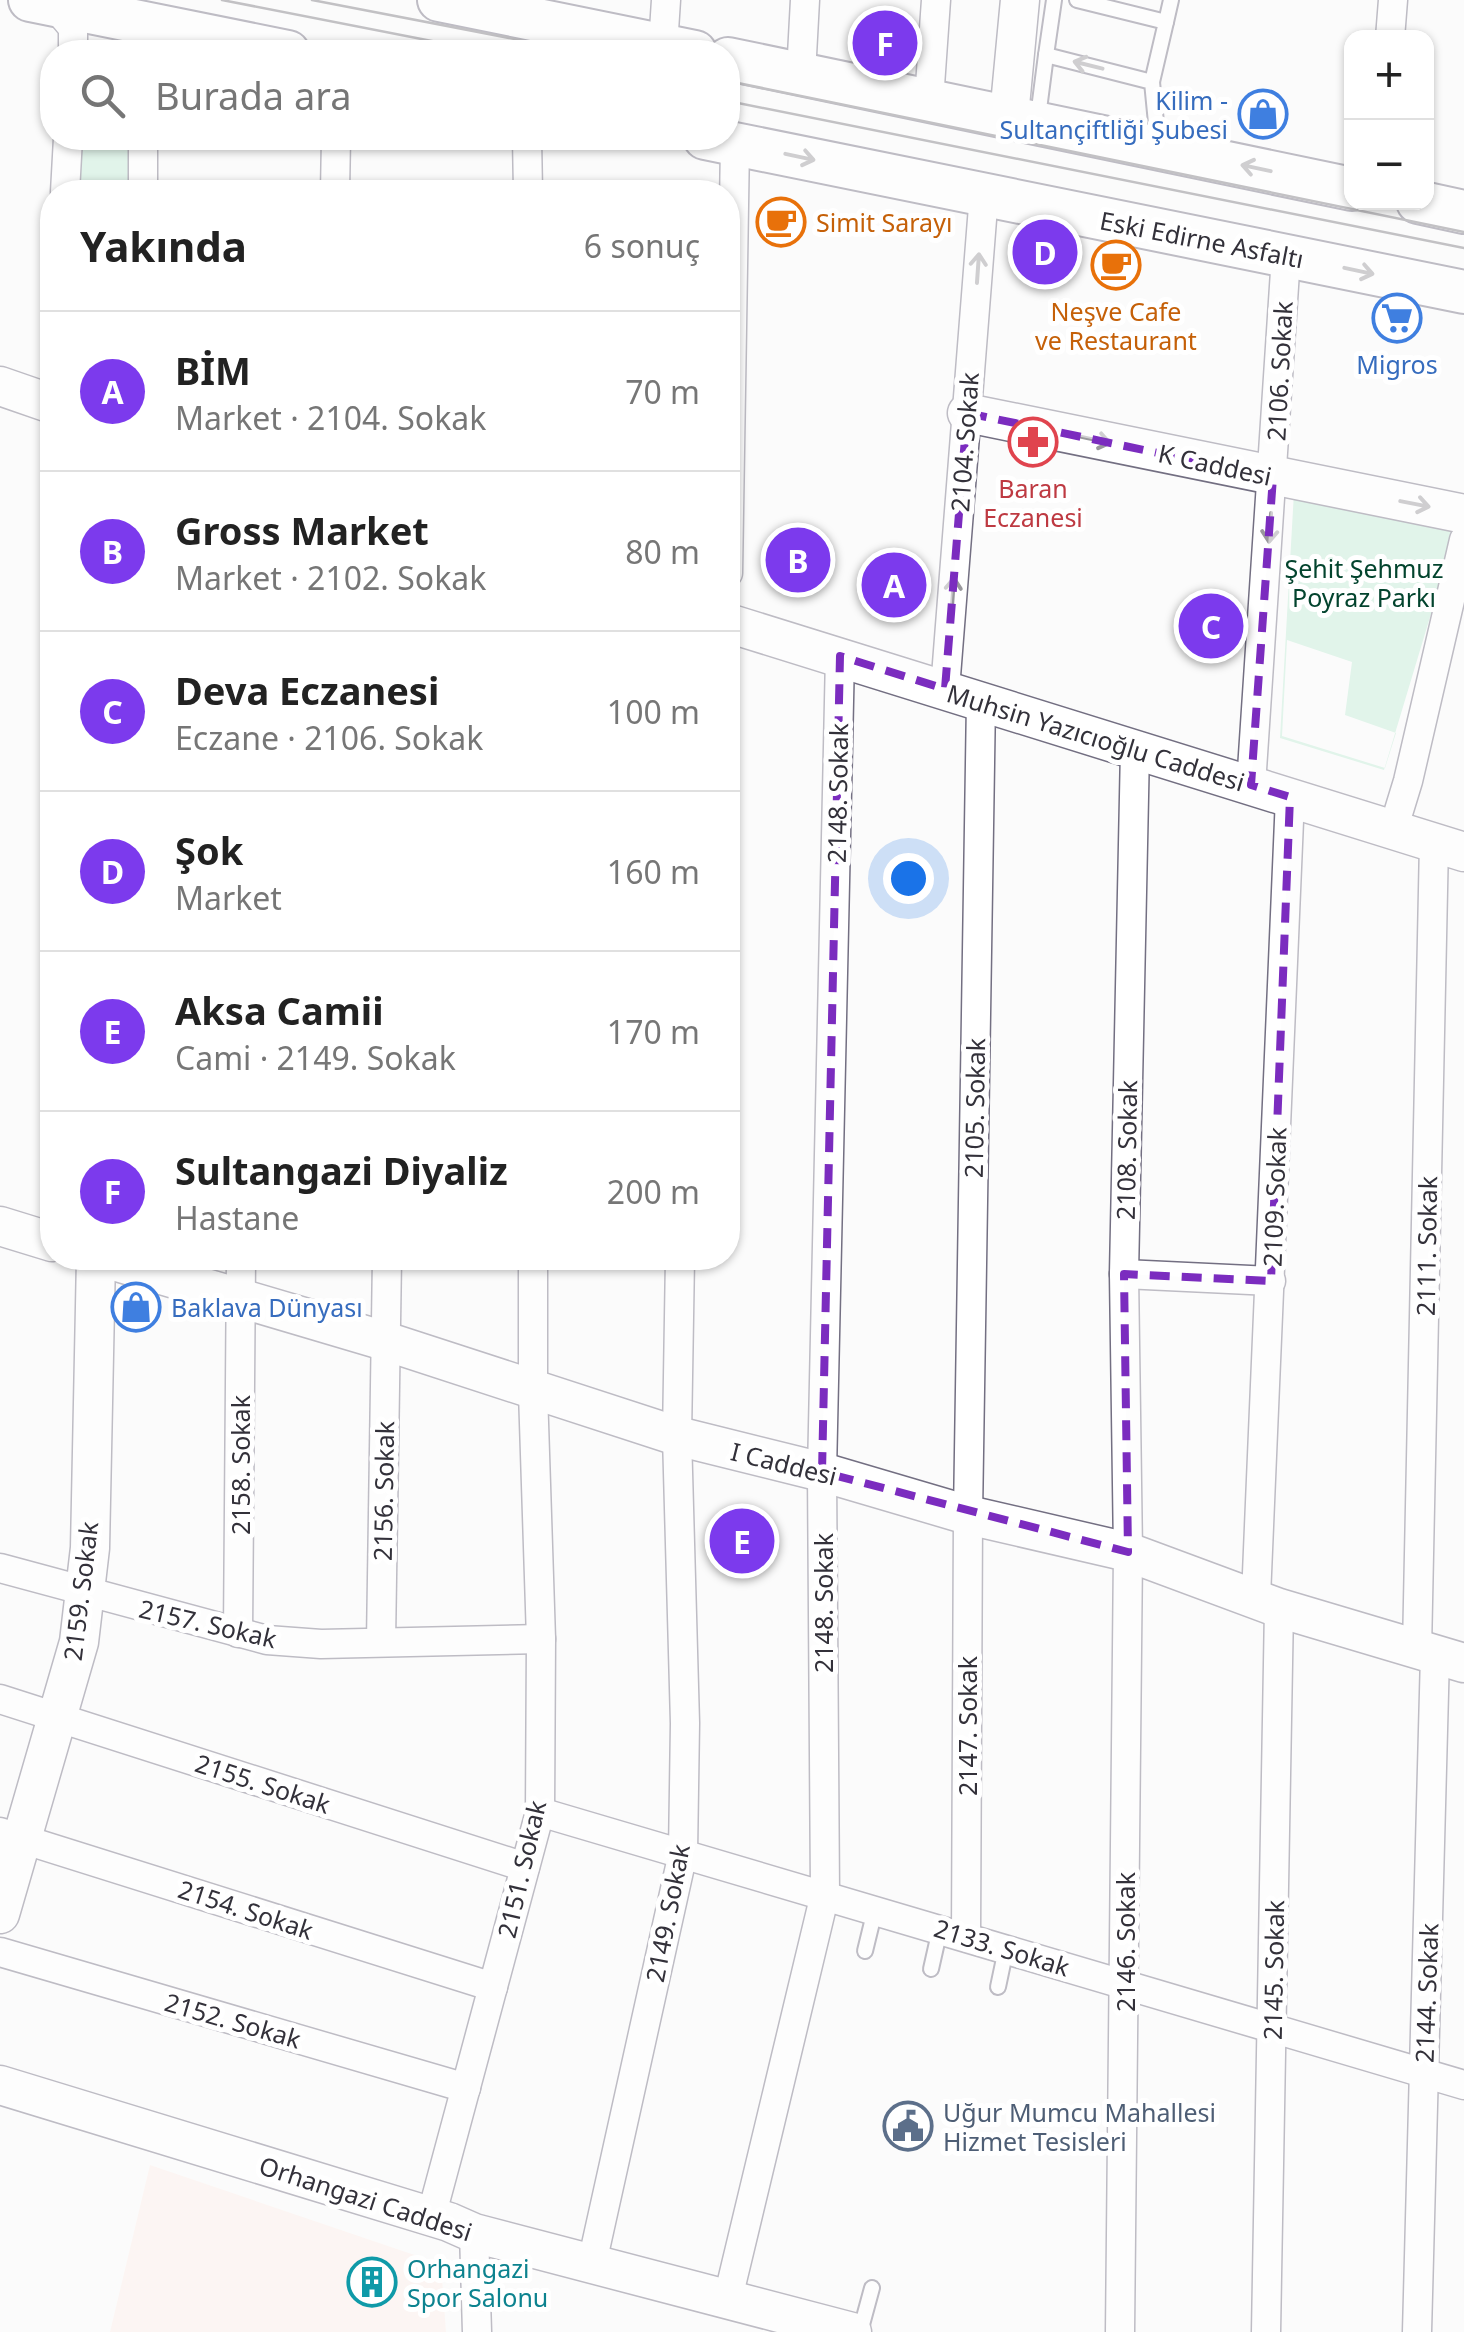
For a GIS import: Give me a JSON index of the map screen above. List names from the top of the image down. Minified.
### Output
{"streets":{"main road":["Eski Edirne Asfaltı"],"street":["2106. Sokak","2104. Sokak","K Caddesi","Muhsin Yazıcıoğlu Caddesi","2148. Sokak","2105. Sokak","2108. Sokak","2109. Sokak","2111. Sokak","I Caddesi","2158. Sokak","2156. Sokak","2159. Sokak","2157. Sokak","2147. Sokak","2155. Sokak","2151. Sokak","2154. Sokak","2149. Sokak","2146. Sokak","2133. Sokak","2145. Sokak","2144. Sokak","2152. Sokak","Orhangazi Caddesi"]},"crossings":[["Eski Edirne Asfaltı","2106. Sokak"],["Eski Edirne Asfaltı","2104. Sokak"],["2106. Sokak","K Caddesi"],["2106. Sokak","Muhsin Yazıcıoğlu Caddesi"],["2104. Sokak","K Caddesi"],["2104. Sokak","Muhsin Yazıcıoğlu Caddesi"],["2104. Sokak","2105. Sokak"],["Muhsin Yazıcıoğlu Caddesi","2148. Sokak"],["Muhsin Yazıcıoğlu Caddesi","2105. Sokak"],["Muhsin Yazıcıoğlu Caddesi","2108. Sokak"],["Muhsin Yazıcıoğlu Caddesi","2109. Sokak"],["Muhsin Yazıcıoğlu Caddesi","2111. Sokak"],["2148. Sokak","I Caddesi"],["2148. Sokak","2133. Sokak"],["2148. Sokak","Orhangazi Caddesi"],["2105. Sokak","I Caddesi"],["2105. Sokak","2147. Sokak"],["2108. Sokak","I Caddesi"],["2108. Sokak","2146. Sokak"],["2109. Sokak","I Caddesi"],["2109. Sokak","2145. Sokak"],["2111. Sokak","I Caddesi"],["2111. Sokak","2144. Sokak"],["I Caddesi","2158. Sokak"],["I Caddesi","2156. Sokak"],["I Caddesi","2147. Sokak"],["I Caddesi","2151. Sokak"],["I Caddesi","2149. Sokak"],["I Caddesi","2146. Sokak"],["I Caddesi","2145. Sokak"],["I Caddesi","2144. Sokak"],["2158. Sokak","2157. Sokak"],["2156. Sokak","2157. Sokak"],["2159. Sokak","2157. Sokak"],["2159. Sokak","2155. Sokak"],["2159. Sokak","2154. Sokak"],["2157. Sokak","2151. Sokak"],["2147. Sokak","2133. Sokak"],["2155. Sokak","2151. Sokak"],["2151. Sokak","2154. Sokak"],["2151. Sokak","2133. Sokak"],["2151. Sokak","2152. Sokak"],["2151. Sokak","Orhangazi Caddesi"],["2149. Sokak","2133. Sokak"],["2149. Sokak","Orhangazi Caddesi"],["2146. Sokak","2133. Sokak"],["2133. Sokak","2145. Sokak"],["2133. Sokak","2144. Sokak"]],"one_way":["2104. Sokak","K Caddesi"],"parks":["Şehit Şehmuz Poyraz Parkı"],"places":{"shop":["Kilim - Sultançiftliği Şubesi","Baklava Dünyası"],"cafe":["Simit Sarayı","Neşve Cafe ve Restaurant"],"supermarket":["Migros"],"pharmacy":["Baran Eczanesi"],"public building":["Uğur Mumcu Mahallesi Hizmet Tesisleri"],"building":["Orhangazi Spor Salonu"]},"page":{"pins":["F","D","B","A","C","E"],"map_buttons":["+","−"],"search":"Burada ara","heading":["Yakında","6 sonuç"],"list":[{"mark":"A","name":"BİM","note":"Market · 2104. Sokak","value":"70 m"},{"mark":"B","name":"Gross Market","note":"Market · 2102. Sokak","value":"80 m"},{"mark":"C","name":"Deva Eczanesi","note":"Eczane · 2106. Sokak","value":"100 m"},{"mark":"D","name":"Şok","note":"Market","value":"160 m"},{"mark":"E","name":"Aksa Camii","note":"Cami · 2149. Sokak","value":"170 m"},{"mark":"F","name":"Sultangazi Diyaliz","note":"Hastane","value":"200 m"}]}}
